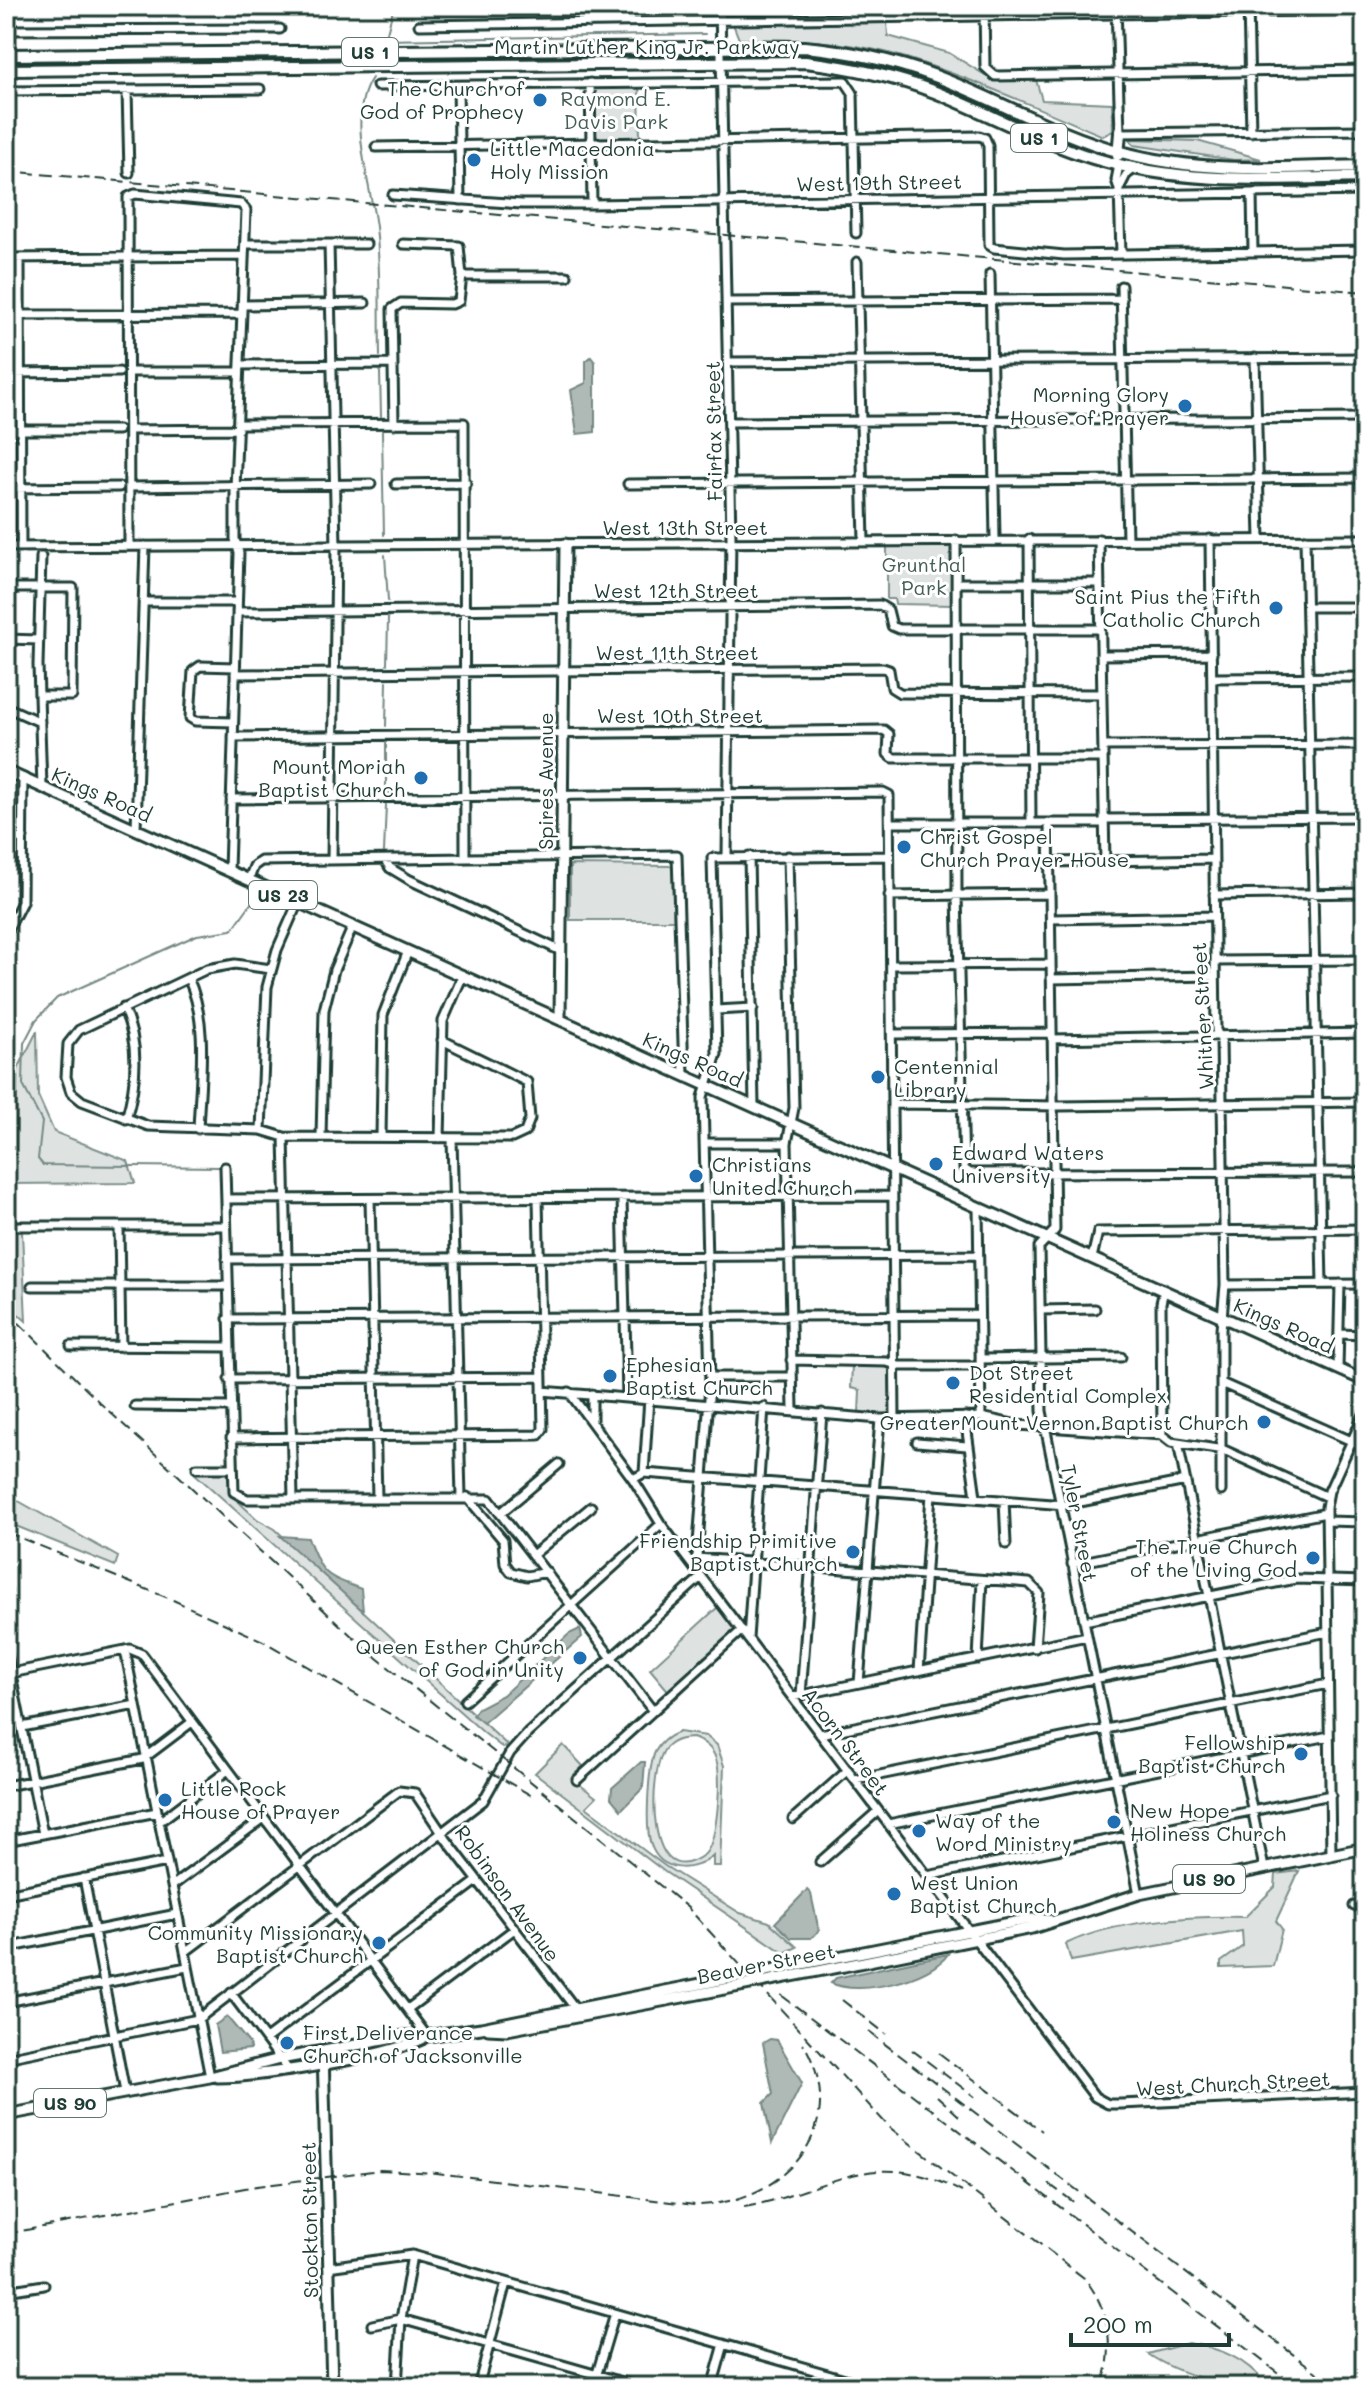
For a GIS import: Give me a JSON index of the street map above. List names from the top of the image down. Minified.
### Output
{"streets":{"highway":["Martin Luther King Jr. Parkway","US 1"],"main road":["Spires Avenue","Kings Road","US 23","US 90","Beaver Street","Stockton Street"],"street":["West 19th Street","Fairfax Street","West 13th Street","West 12th Street","West 11th Street","West 10th Street","Whitner Street","Tyler Street","Acorn Street","Robinson Avenue","West Church Street"]},"crossings":[["Martin Luther King Jr. Parkway","Fairfax Street"],["West 19th Street","Fairfax Street"],["Fairfax Street","West 13th Street"],["Fairfax Street","West 12th Street"],["Fairfax Street","West 11th Street"],["Fairfax Street","West 10th Street"],["West 13th Street","Spires Avenue"],["West 13th Street","Whitner Street"],["West 12th Street","Spires Avenue"],["West 11th Street","Spires Avenue"],["West 10th Street","Spires Avenue"],["Spires Avenue","Kings Road"],["Kings Road","Whitner Street"],["Kings Road","Tyler Street"],["Tyler Street","Beaver Street"],["Acorn Street","Beaver Street"],["Acorn Street","West Church Street"],["Robinson Avenue","Beaver Street"],["Beaver Street","Stockton Street"]],"parks":["Raymond E. Davis Park","Grunthal Park"],"places":["The Church of God of Prophecy","Little Macedonia Holy Mission","Morning Glory House of Prayer","Saint Pius the Fifth Catholic Church","Mount Moriah Baptist Church","Christ Gospel Church Prayer House","Centennial Library","Edward Waters University","Christians United Church","Ephesian Baptist Church","Dot Street Residential Complex","GreaterMount Vernon Baptist Church","Friendship Primitive Baptist Church","The True Church of the Living God","Queen Esther Church of God in Unity","Fellowship Baptist Church","Little Rock House of Prayer","New Hope Holiness Church","Way of the Word Ministry","West Union Baptist Church","Community Missionary Baptist Church","First Deliverance Church of Jacksonville"],"scale_bar":"200 m"}
